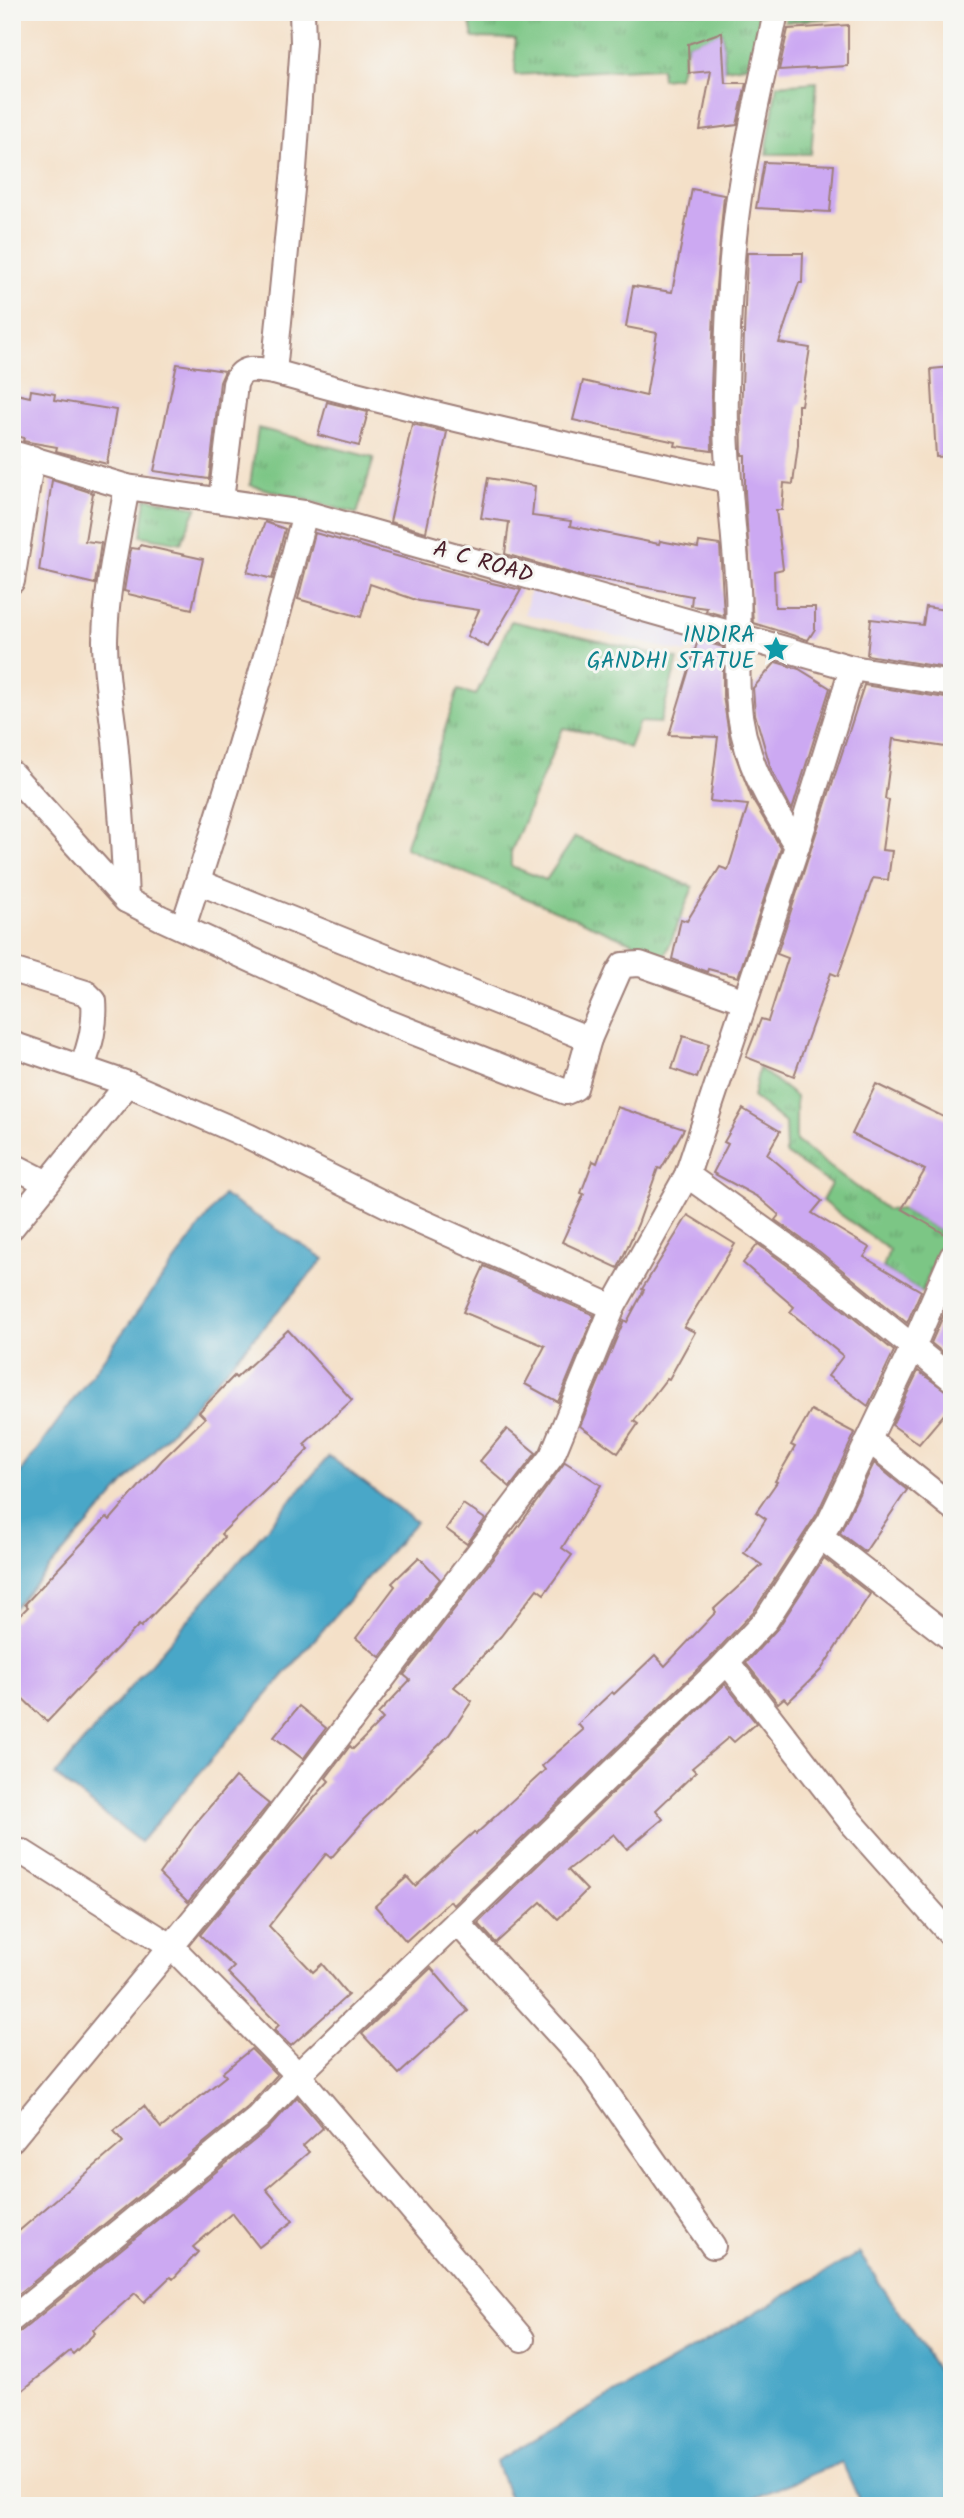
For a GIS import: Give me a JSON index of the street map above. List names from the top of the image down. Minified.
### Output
{"streets":{"street":["A C ROAD"]},"places":{"place":["INDIRA GANDHI STATUE"]}}
